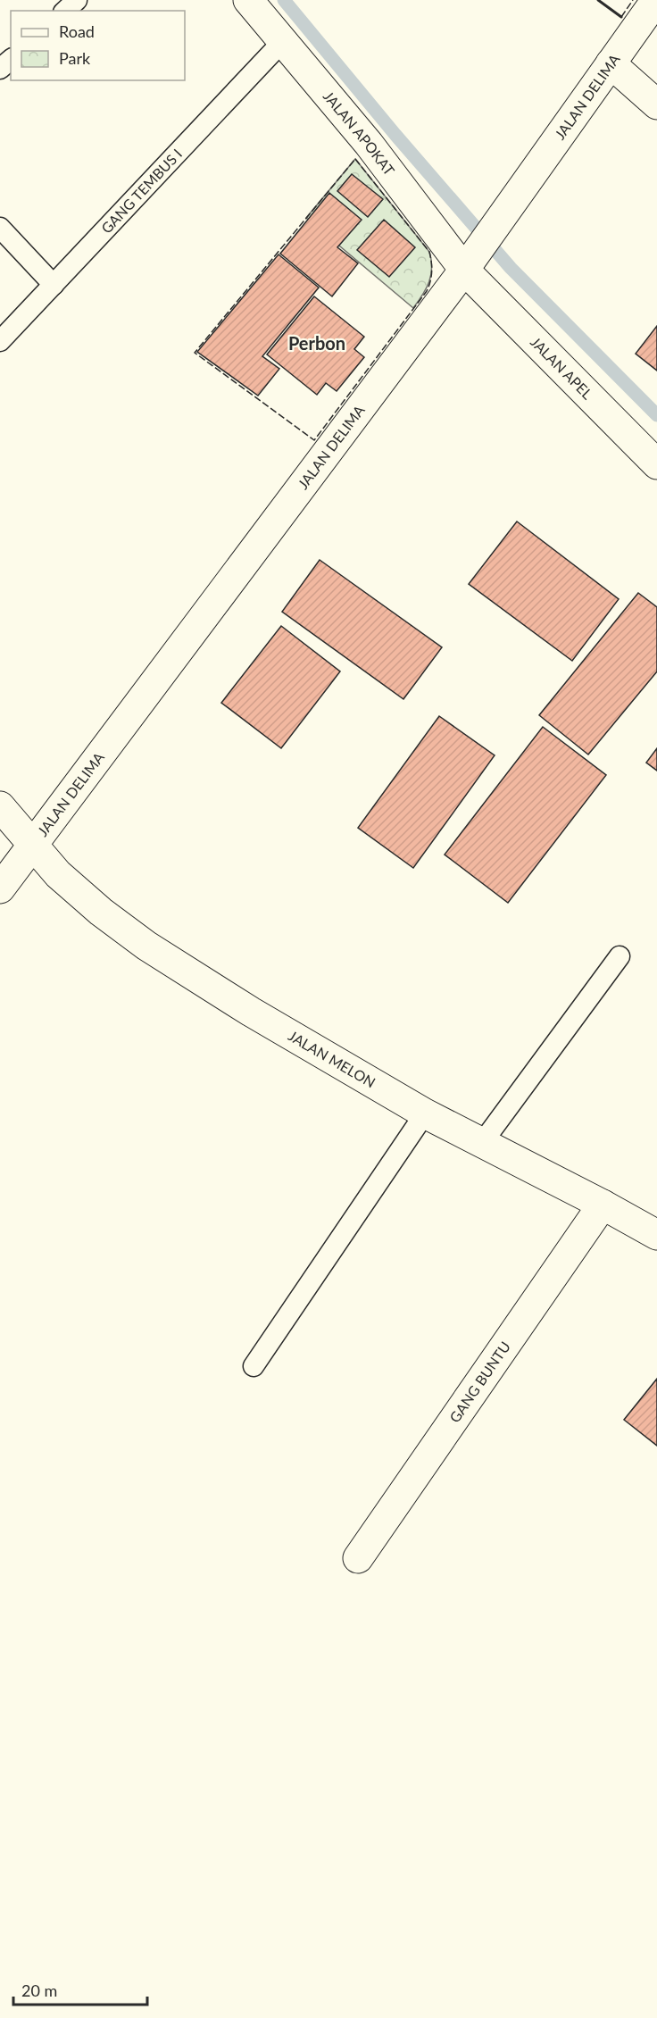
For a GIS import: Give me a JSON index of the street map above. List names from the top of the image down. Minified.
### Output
{"streets":{"street":["JALAN DELIMA","JALAN APOKAT","JALAN APEL","JALAN MELON","GANG BUNTU"],"lane":["GANG TEMBUS I"]},"crossings":[["JALAN DELIMA","JALAN APOKAT"],["JALAN DELIMA","JALAN APEL"],["JALAN DELIMA","JALAN MELON"],["JALAN APOKAT","GANG TEMBUS I"],["JALAN APOKAT","JALAN APEL"],["JALAN MELON","GANG BUNTU"]],"districts":["Perbon"],"legend":["Road","Park"],"scale_bar":"20 m"}
